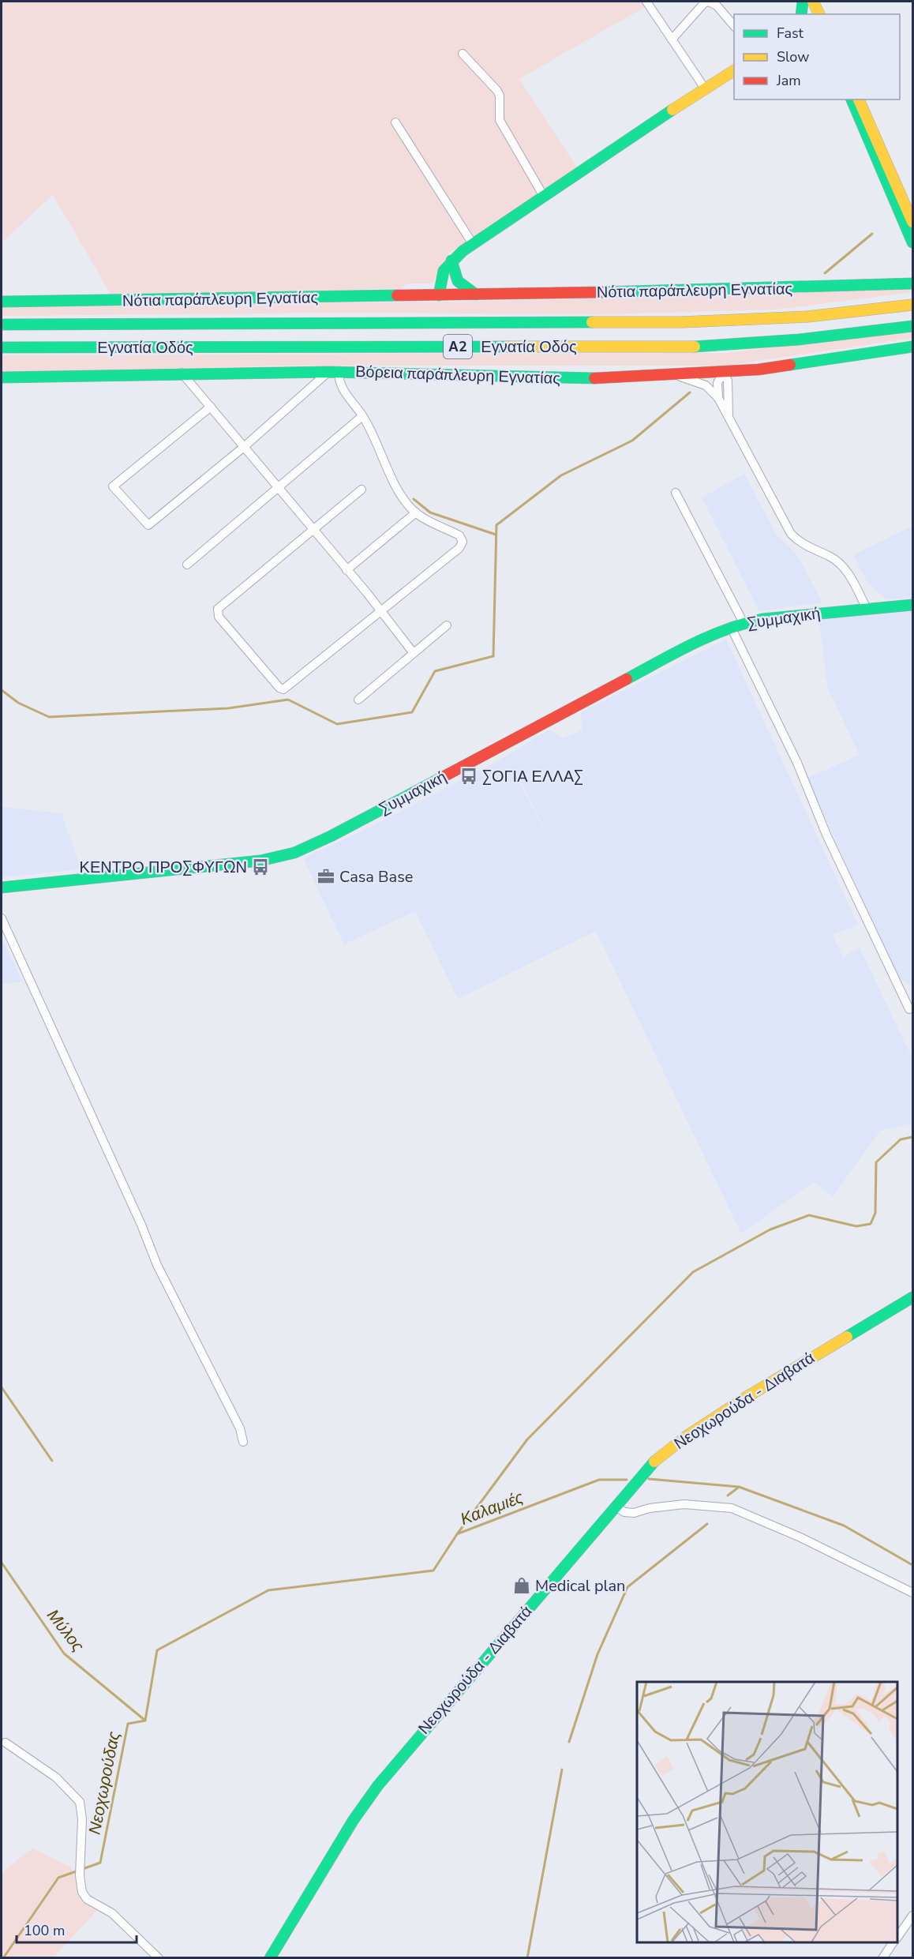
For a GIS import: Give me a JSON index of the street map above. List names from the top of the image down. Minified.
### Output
{"streets":{"main road":["Νότια παράπλευρη Εγνατίας","Α2","Εγνατία Οδός","Βόρεια παράπλευρη Εγνατίας","Συμμαχική","Νεοχωρούδα - Διαβατά"]},"water":["Καλαμιές","Μύλος","Νεοχωρούδας"],"places":{"bus stop":["ΣΟΓΙΑ ΕΛΛΑΣ","ΚΕΝΤΡΟ ΠΡΟΣΦΥΓΩΝ"],"office":["Casa Base"],"shop":["Medical plan"]},"legend":["Fast","Slow","Jam"],"scale_bar":"100 m"}
